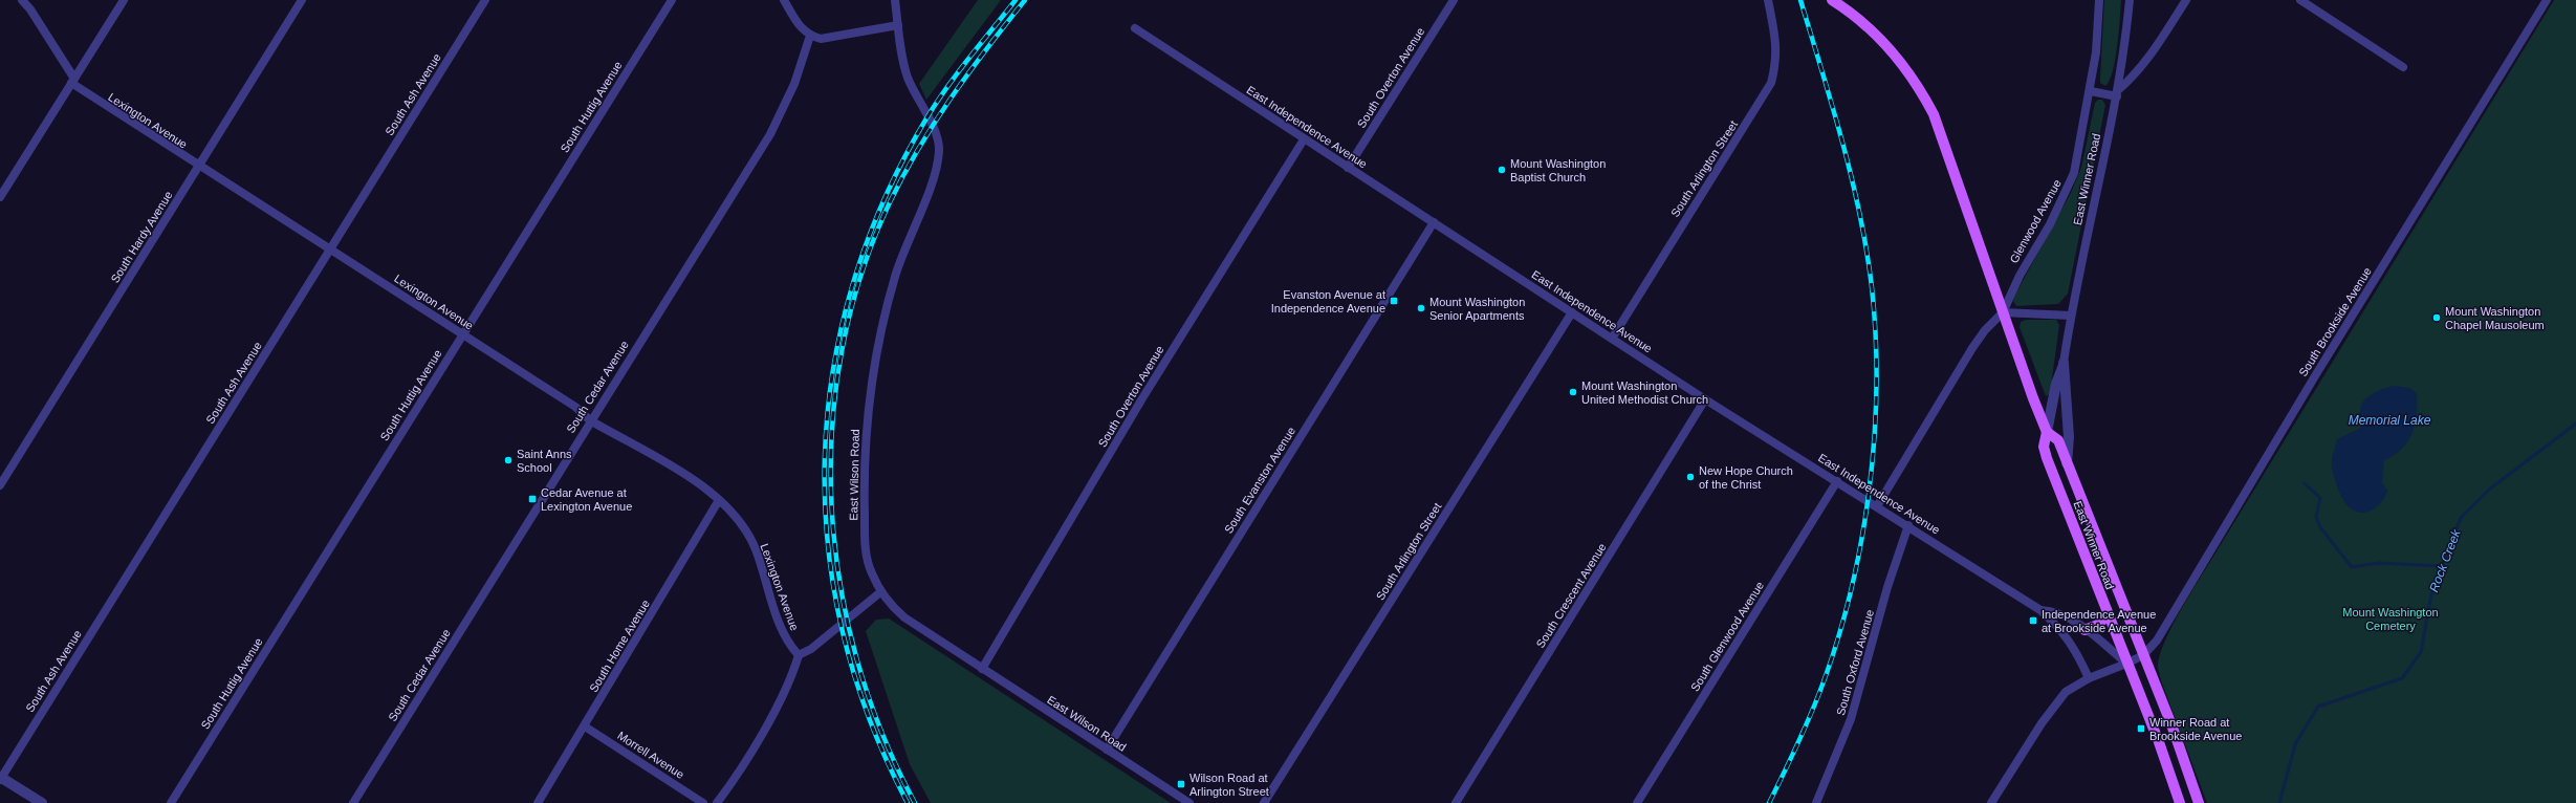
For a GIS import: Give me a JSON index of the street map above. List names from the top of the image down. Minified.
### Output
{"streets":{"main road":["East Winner Road"],"street":["South Overton Avenue","South Ash Avenue","South Huttig Avenue","Lexington Avenue","East Independence Avenue","South Arlington Street","Glenwood Avenue","South Hardy Avenue","South Brookside Avenue","South Cedar Avenue","East Wilson Road","South Evanston Avenue","South Crescent Avenue","South Glenwood Avenue","South Home Avenue","South Oxford Avenue","Morrell Avenue"]},"crossings":[["South Overton Avenue","East Independence Avenue"],["South Overton Avenue","East Wilson Road"],["South Ash Avenue","Lexington Avenue"],["South Huttig Avenue","Lexington Avenue"],["Lexington Avenue","South Hardy Avenue"],["Lexington Avenue","South Cedar Avenue"],["Lexington Avenue","South Home Avenue"],["East Independence Avenue","South Arlington Street"],["East Independence Avenue","East Winner Road"],["East Independence Avenue","South Brookside Avenue"],["East Independence Avenue","South Evanston Avenue"],["East Independence Avenue","South Crescent Avenue"],["East Independence Avenue","South Glenwood Avenue"],["East Independence Avenue","South Oxford Avenue"],["East Winner Road","South Brookside Avenue"],["East Wilson Road","South Evanston Avenue"],["South Home Avenue","Morrell Avenue"]],"water":["Memorial Lake","Rock Creek"],"parks":["Mount Washington Cemetery"],"places":{"other":["Mount Washington Baptist Church","Mount Washington Senior Apartments","Mount Washington Chapel Mausoleum","Mount Washington United Methodist Church","Saint Anns School","New Hope Church of the Christ"],"transit":["Evanston Avenue at Independence Avenue","Cedar Avenue at Lexington Avenue","Independence Avenue at Brookside Avenue","Winner Road at Brookside Avenue","Wilson Road at Arlington Street"]}}
